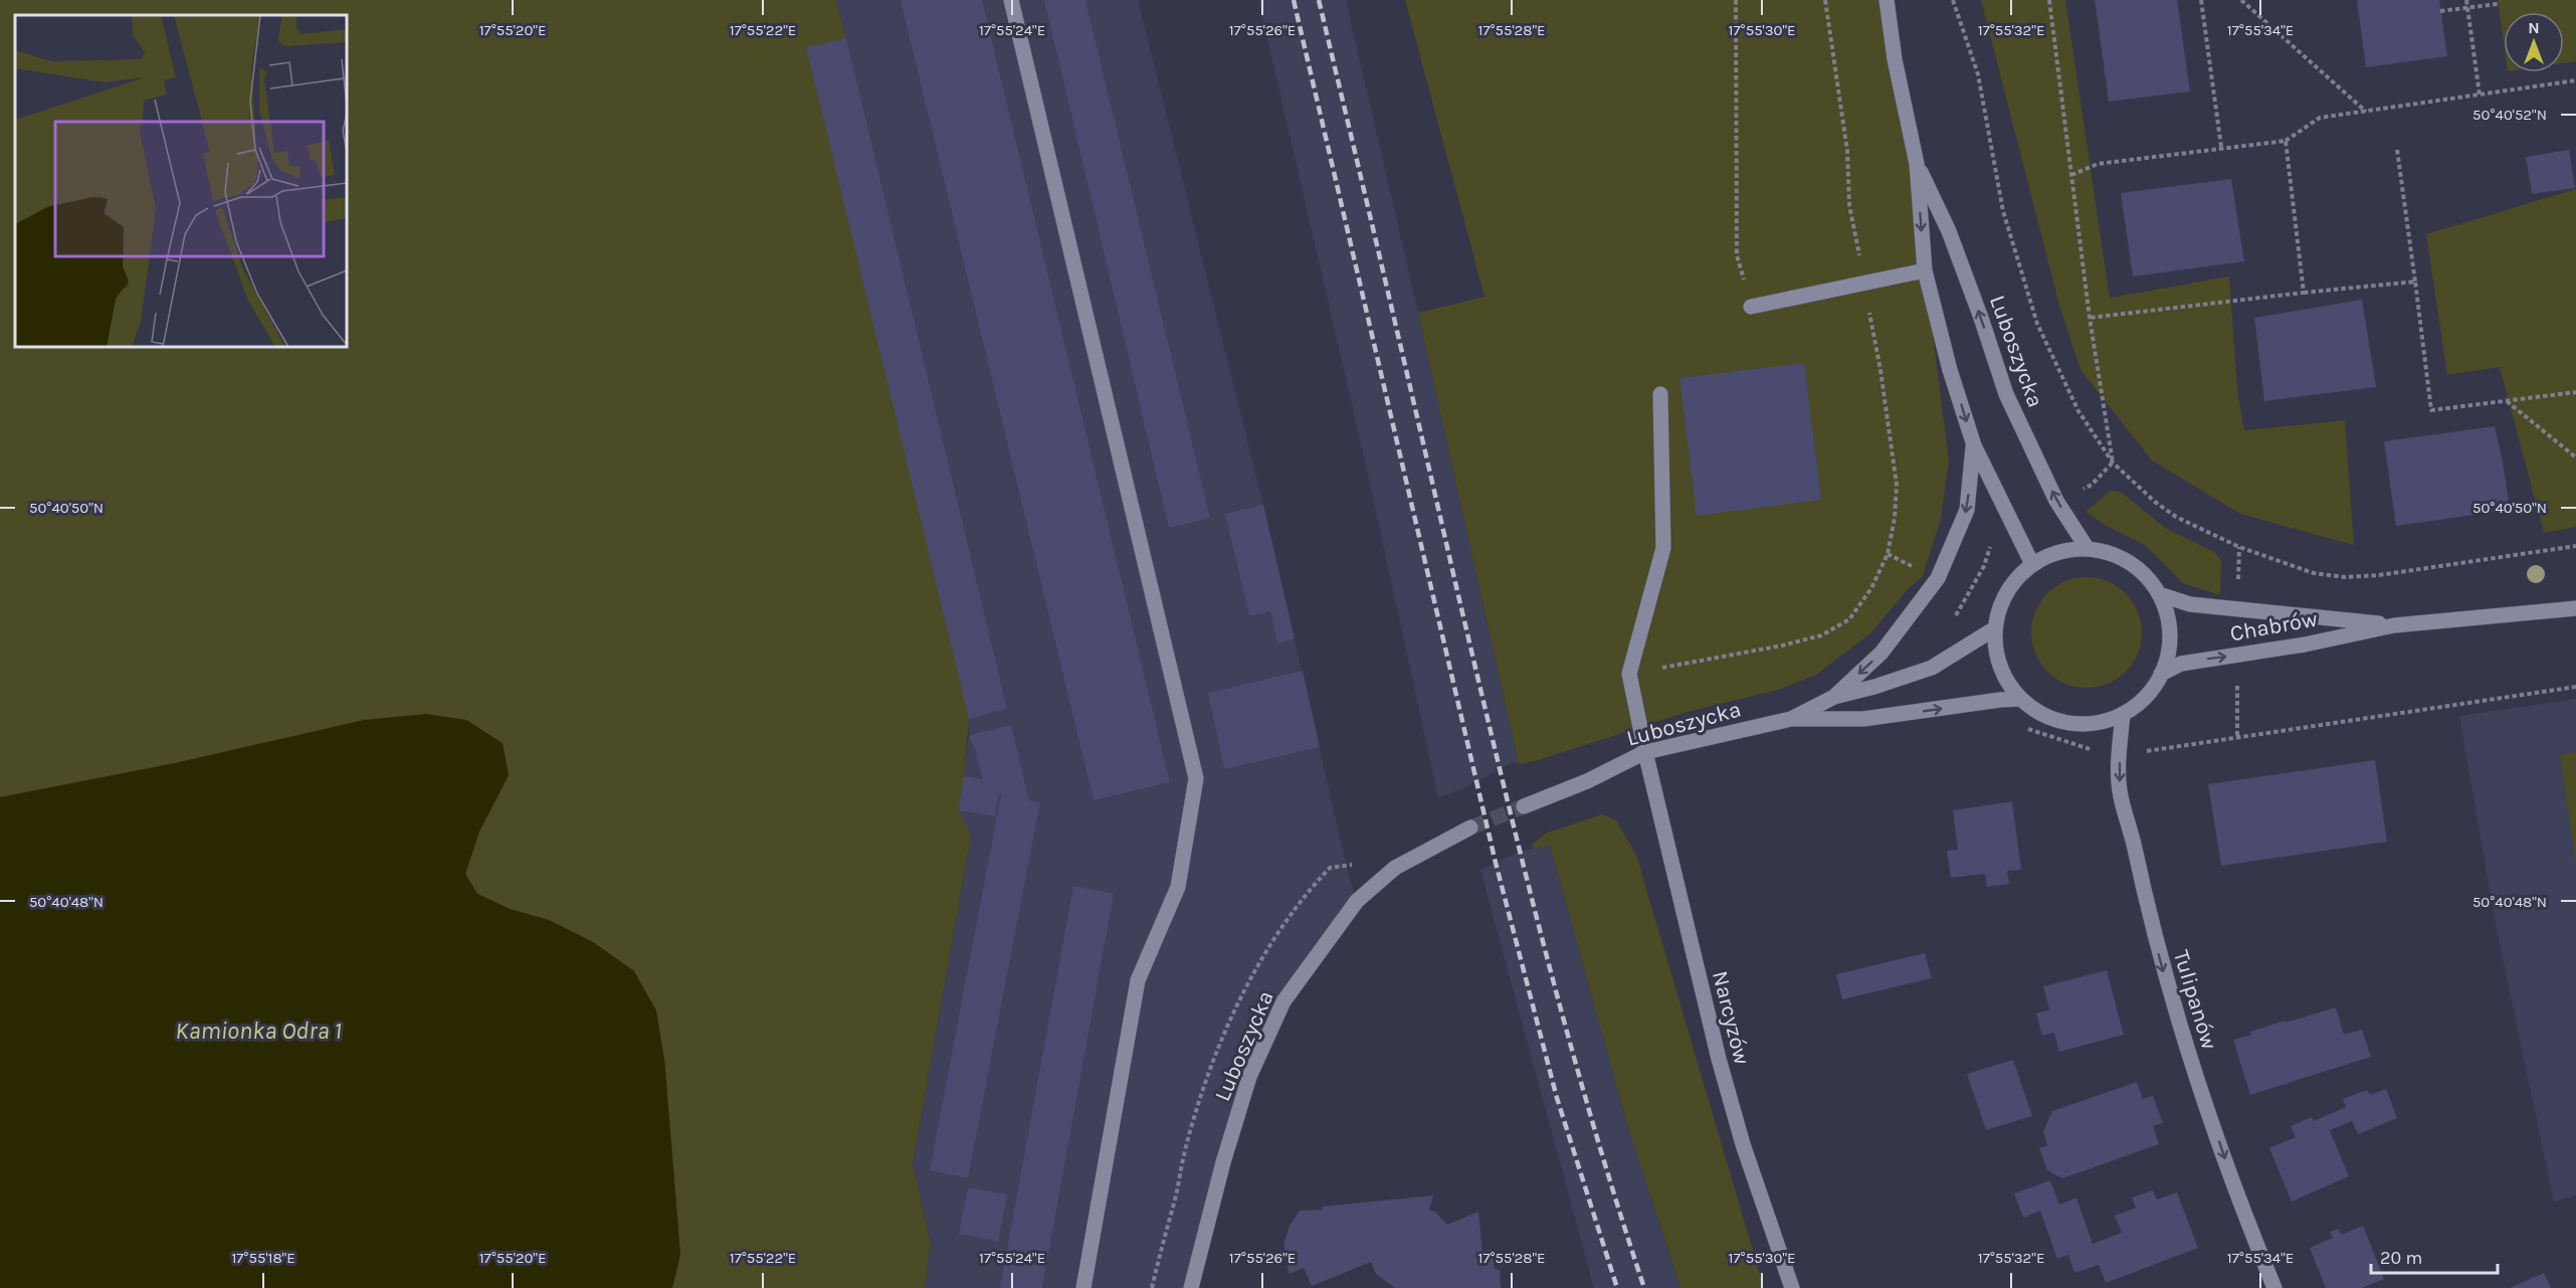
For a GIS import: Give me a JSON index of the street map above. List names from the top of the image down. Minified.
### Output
{"streets":{"street":["Luboszycka","Chabrów","Tulipanów","Narcyzów"]},"crossings":[["Luboszycka","Chabrów"],["Luboszycka","Tulipanów"],["Luboszycka","Narcyzów"],["Chabrów","Tulipanów"]],"one_way":["Tulipanów"],"water":["Kamionka Odra 1"],"scale_bar":"20 m","north":"top","coordinates":["17°55'20\"E","17°55'22\"E","17°55'24\"E","17°55'26\"E","17°55'28\"E","17°55'30\"E","17°55'32\"E","17°55'34\"E","50°40'52\"N","50°40'50\"N","50°40'48\"N","17°55'18\"E"]}
